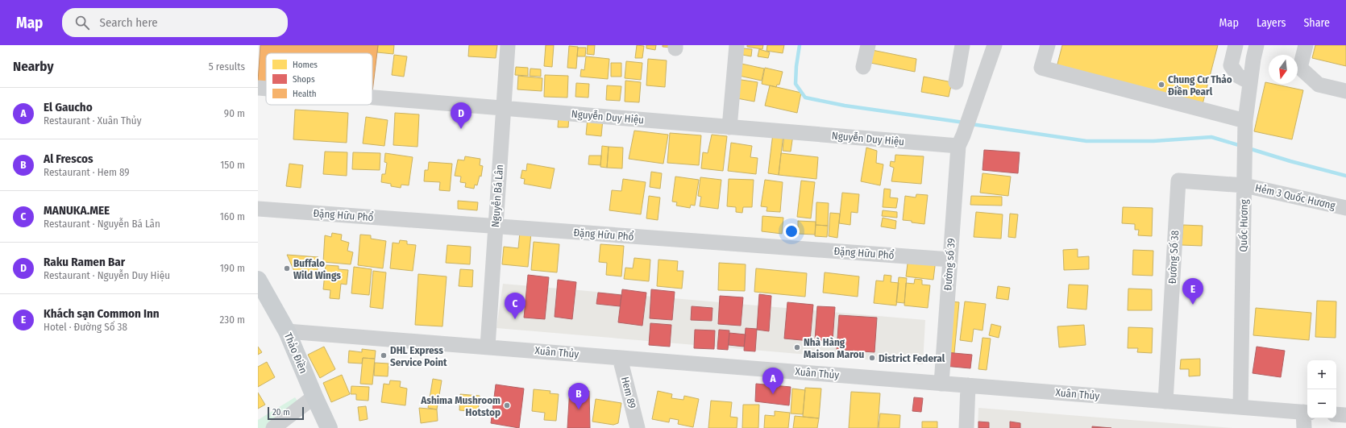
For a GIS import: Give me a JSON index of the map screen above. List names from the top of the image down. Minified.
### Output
{"streets":{"main road":["Thảo Điền"],"street":["Nguyễn Duy Hiệu","Nguyễn Bá Lân","Hẻm 3 Quốc Hương","Đặng Hữu Phổ","Quốc Hương","Đường Số 38","Đường số 39","Xuân Thủy","Hem 89"]},"crossings":[["Nguyễn Duy Hiệu","Nguyễn Bá Lân"],["Nguyễn Duy Hiệu","Đường số 39"],["Nguyễn Bá Lân","Đặng Hữu Phổ"],["Nguyễn Bá Lân","Xuân Thủy"],["Hẻm 3 Quốc Hương","Quốc Hương"],["Hẻm 3 Quốc Hương","Đường Số 38"],["Đặng Hữu Phổ","Đường số 39"],["Quốc Hương","Đường Số 38"],["Quốc Hương","Xuân Thủy"],["Đường Số 38","Xuân Thủy"],["Đường số 39","Xuân Thủy"],["Xuân Thủy","Thảo Điền"],["Xuân Thủy","Hem 89"]],"places":["Chung Cư Thảo Điền Pearl","Buffalo Wild Wings","Nhà Hàng Maison Marou","DHL Express Service Point","District Federal","Ashima Mushroom Hotstop"],"legend":["Homes","Shops","Health"],"scale_bar":"20 m","north":"bottom","page":{"header":"Map","search":"Search here","nav":["Map","Layers","Share"],"heading":["Nearby","5 results"],"list":[{"mark":"A","name":"El Gaucho","note":"Restaurant · Xuân Thủy","value":"90 m"},{"mark":"B","name":"Al Frescos","note":"Restaurant · Hem 89","value":"150 m"},{"mark":"C","name":"MANUKA.MEE","note":"Restaurant · Nguyễn Bá Lân","value":"160 m"},{"mark":"D","name":"Raku Ramen Bar","note":"Restaurant · Nguyễn Duy Hiệu","value":"190 m"},{"mark":"E","name":"Khách sạn Common Inn","note":"Hotel · Đường Số 38","value":"230 m"}],"pins":["D","E","C","A","B"],"map_buttons":["+","−"],"scale":"20 m"}}
